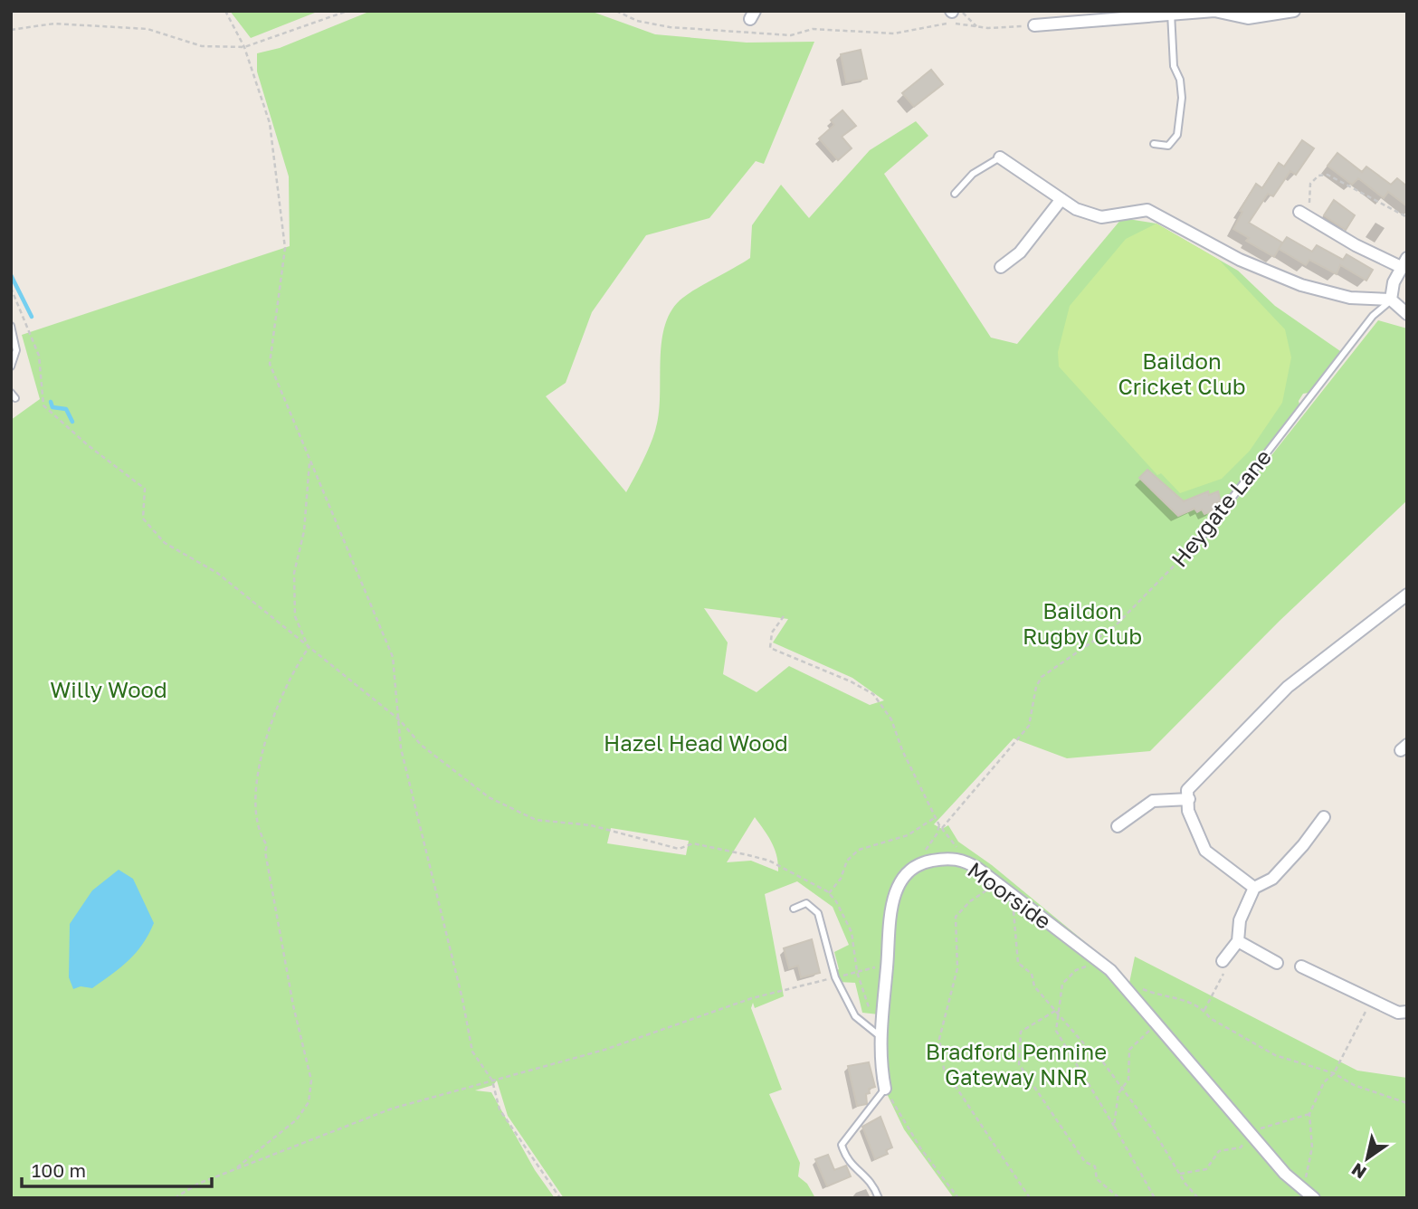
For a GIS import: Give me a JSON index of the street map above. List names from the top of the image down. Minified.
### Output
{"streets":{"street":["Heygate Lane","Moorside"]},"parks":["Baildon Cricket Club","Baildon Rugby Club","Willy Wood","Hazel Head Wood","Bradford Pennine Gateway NNR"],"scale_bar":"100 m","north":"bottom left"}
